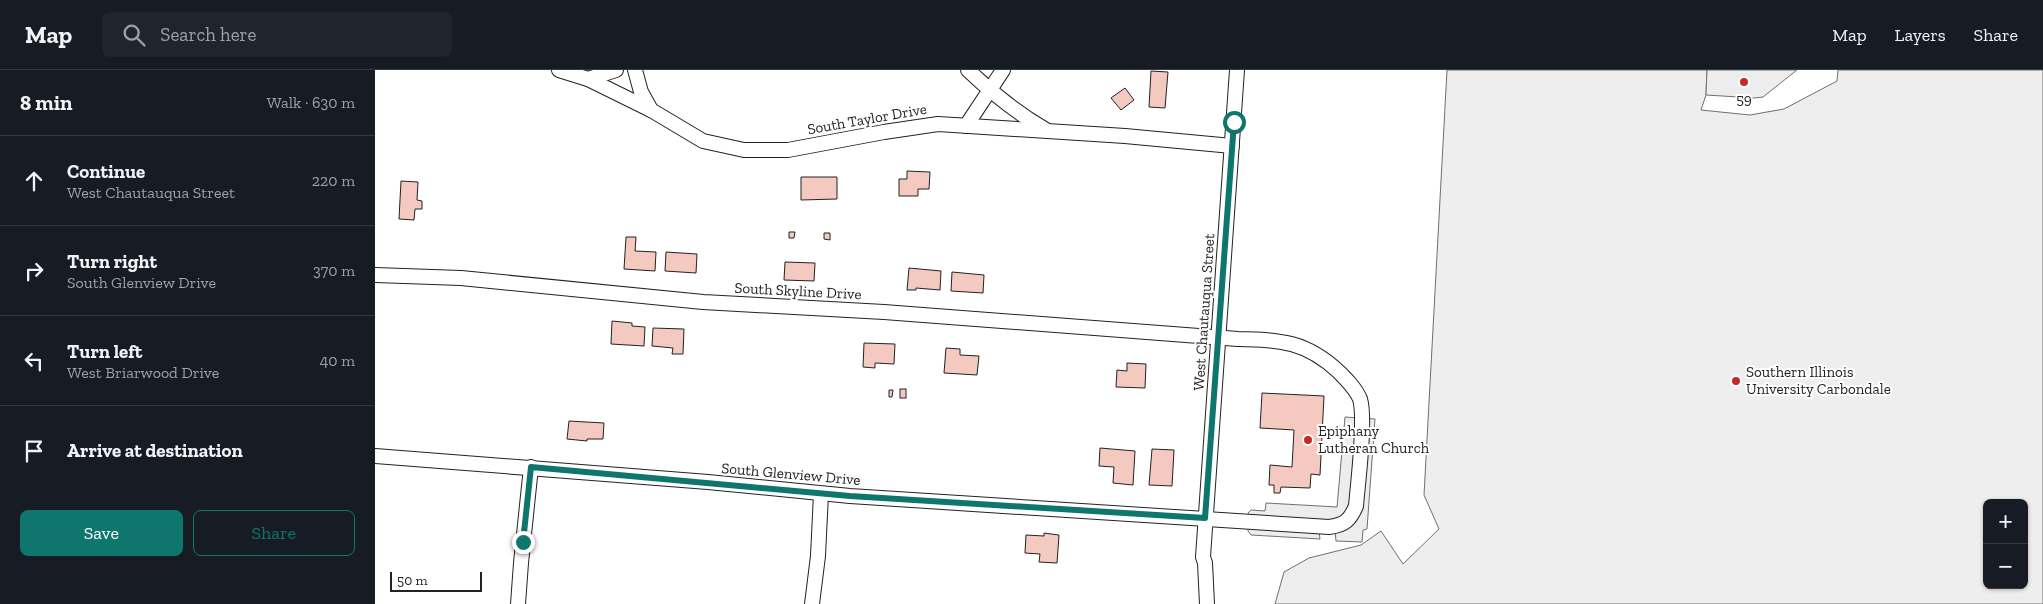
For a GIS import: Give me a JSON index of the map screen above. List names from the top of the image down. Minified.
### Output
{"streets":{"street":["South Taylor Drive","South Skyline Drive","West Chautauqua Street","South Glenview Drive"]},"crossings":[["South Taylor Drive","West Chautauqua Street"],["South Skyline Drive","West Chautauqua Street"],["South Skyline Drive","South Glenview Drive"],["West Chautauqua Street","South Glenview Drive"]],"places":["59","Southern Illinois University Carbondale","Epiphany Lutheran Church"],"scale_bar":"50 m","page":{"header":"Map","search":"Search here","nav":["Map","Layers","Share"],"heading":["8 min","Walk · 630 m"],"list":[["Continue","West Chautauqua Street","220 m"],["Turn right","South Glenview Drive","370 m"],["Turn left","West Briarwood Drive","40 m"],"Arrive at destination"],"buttons":["Save","Share"],"map_buttons":["+","−"],"scale":"50 m"}}
